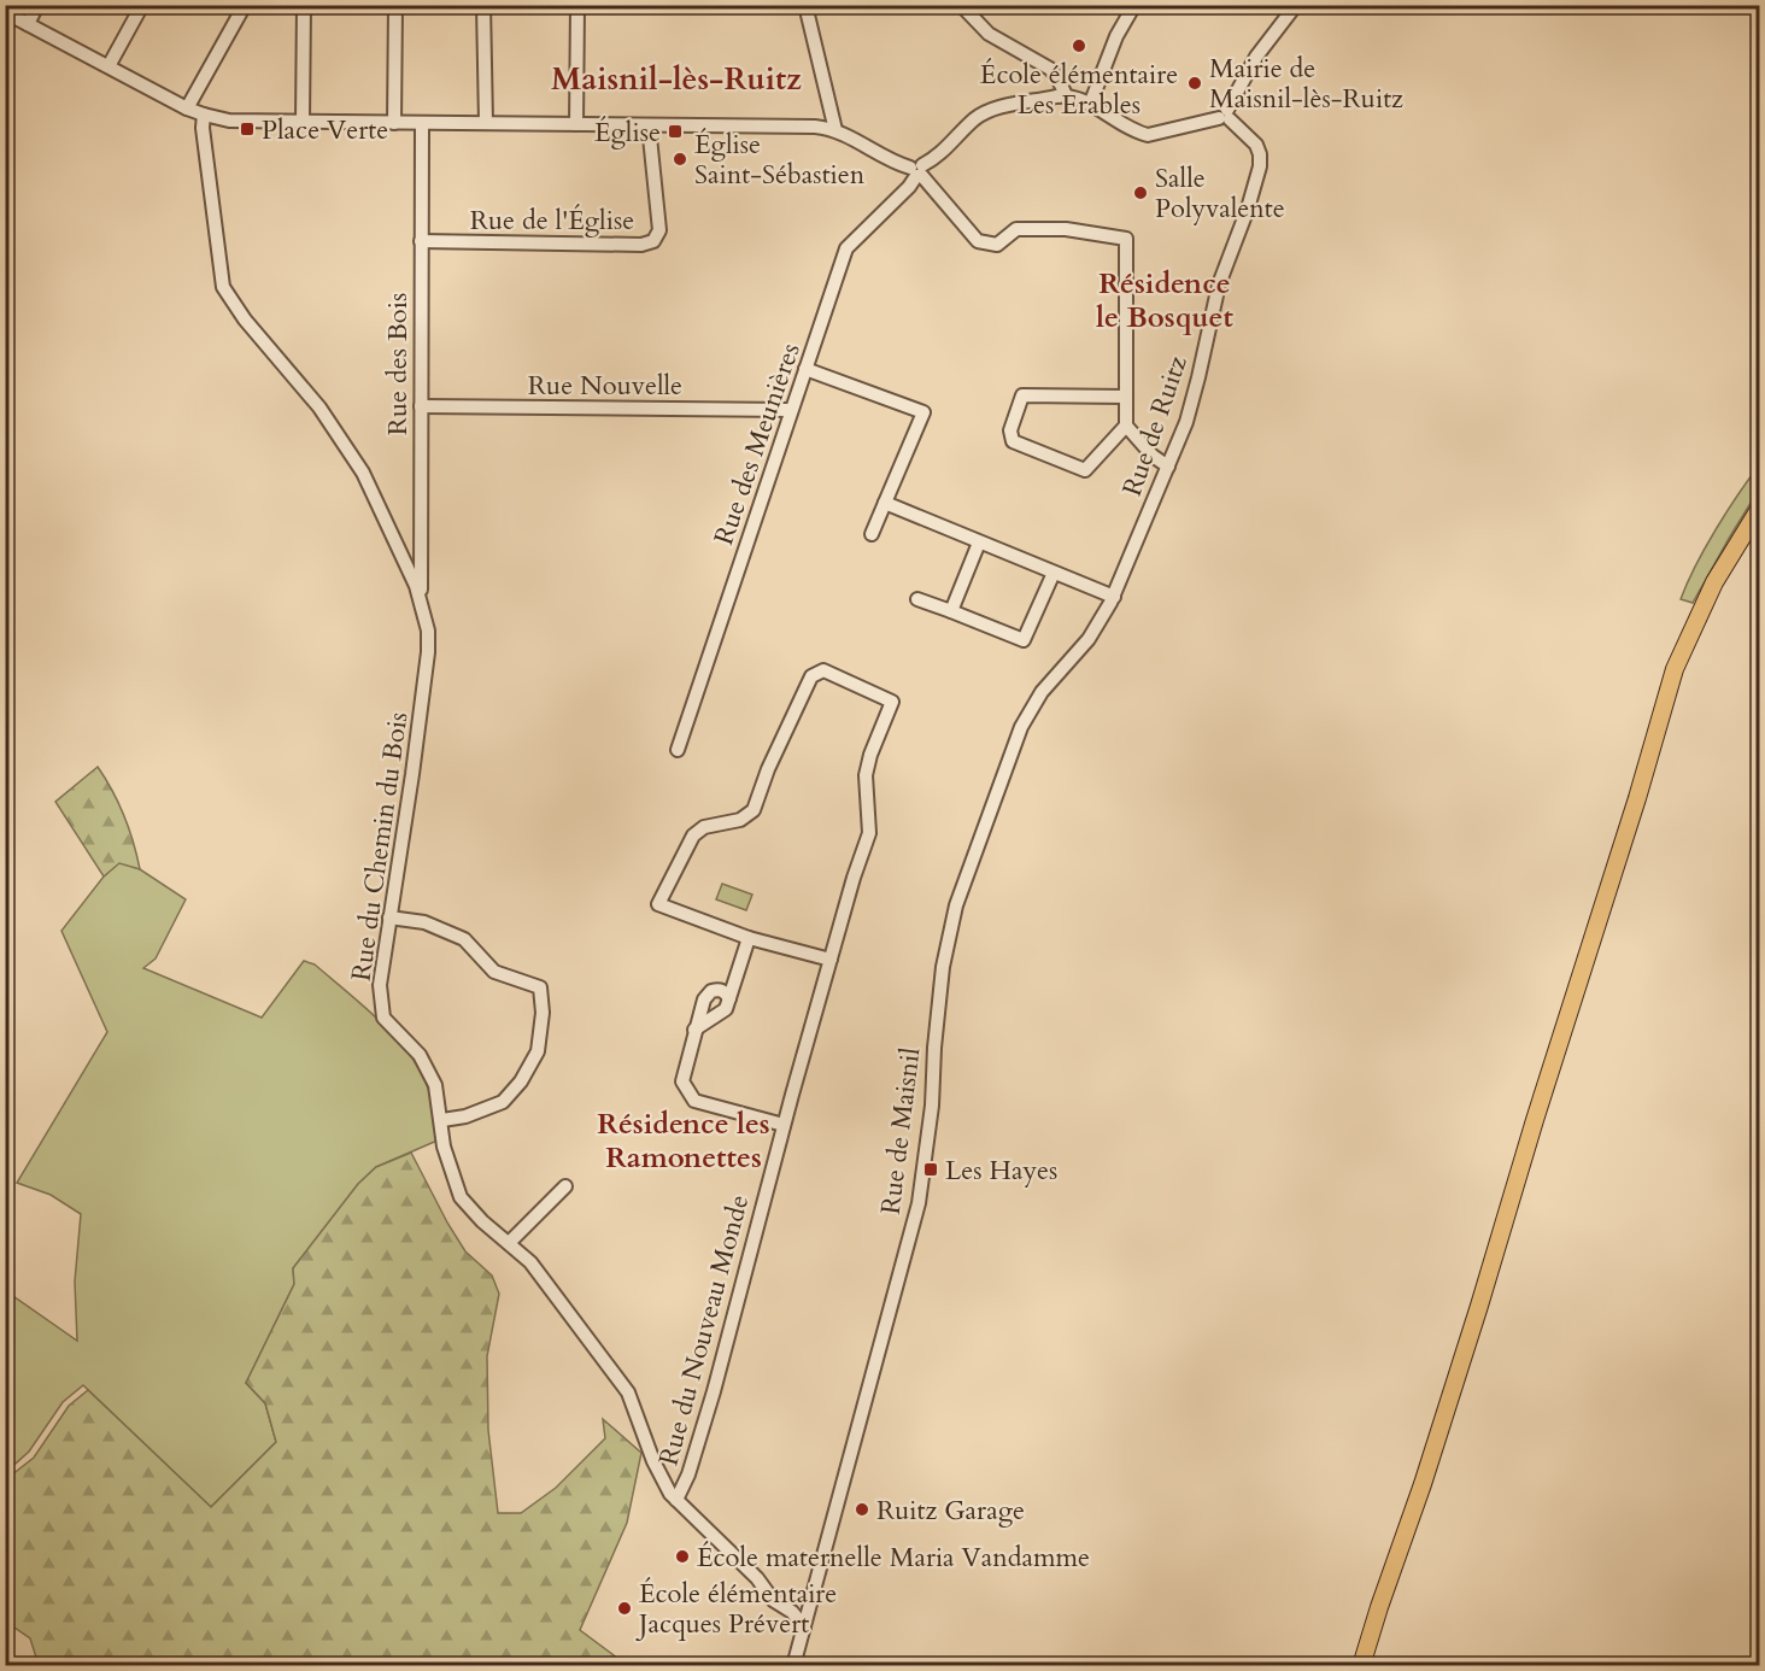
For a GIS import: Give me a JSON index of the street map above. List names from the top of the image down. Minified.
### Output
{"streets":{"street":["Rue de l'Église","Rue des Bois","Rue Nouvelle","Rue de Ruitz","Rue des Meunières","Rue du Chemin du Bois","Rue de Maisnil","Rue du Nouveau Monde"]},"crossings":[["Rue de l'Église","Rue des Bois"],["Rue des Bois","Rue Nouvelle"],["Rue des Bois","Rue du Chemin du Bois"],["Rue Nouvelle","Rue des Meunières"],["Rue de Ruitz","Rue de Maisnil"],["Rue du Chemin du Bois","Rue de Maisnil"],["Rue du Chemin du Bois","Rue du Nouveau Monde"]],"districts":["Maisnil-lès-Ruitz","Résidence le Bosquet","Résidence les Ramonettes"],"places":{"other":["École élémentaire Les Erables","Mairie de Maisnil-lès-Ruitz","Église Saint-Sébastien","Salle Polyvalente","Ruitz Garage","École maternelle Maria Vandamme","École élémentaire Jacques Prévert"],"transit":["Place Verte","Église","Les Hayes"]}}
